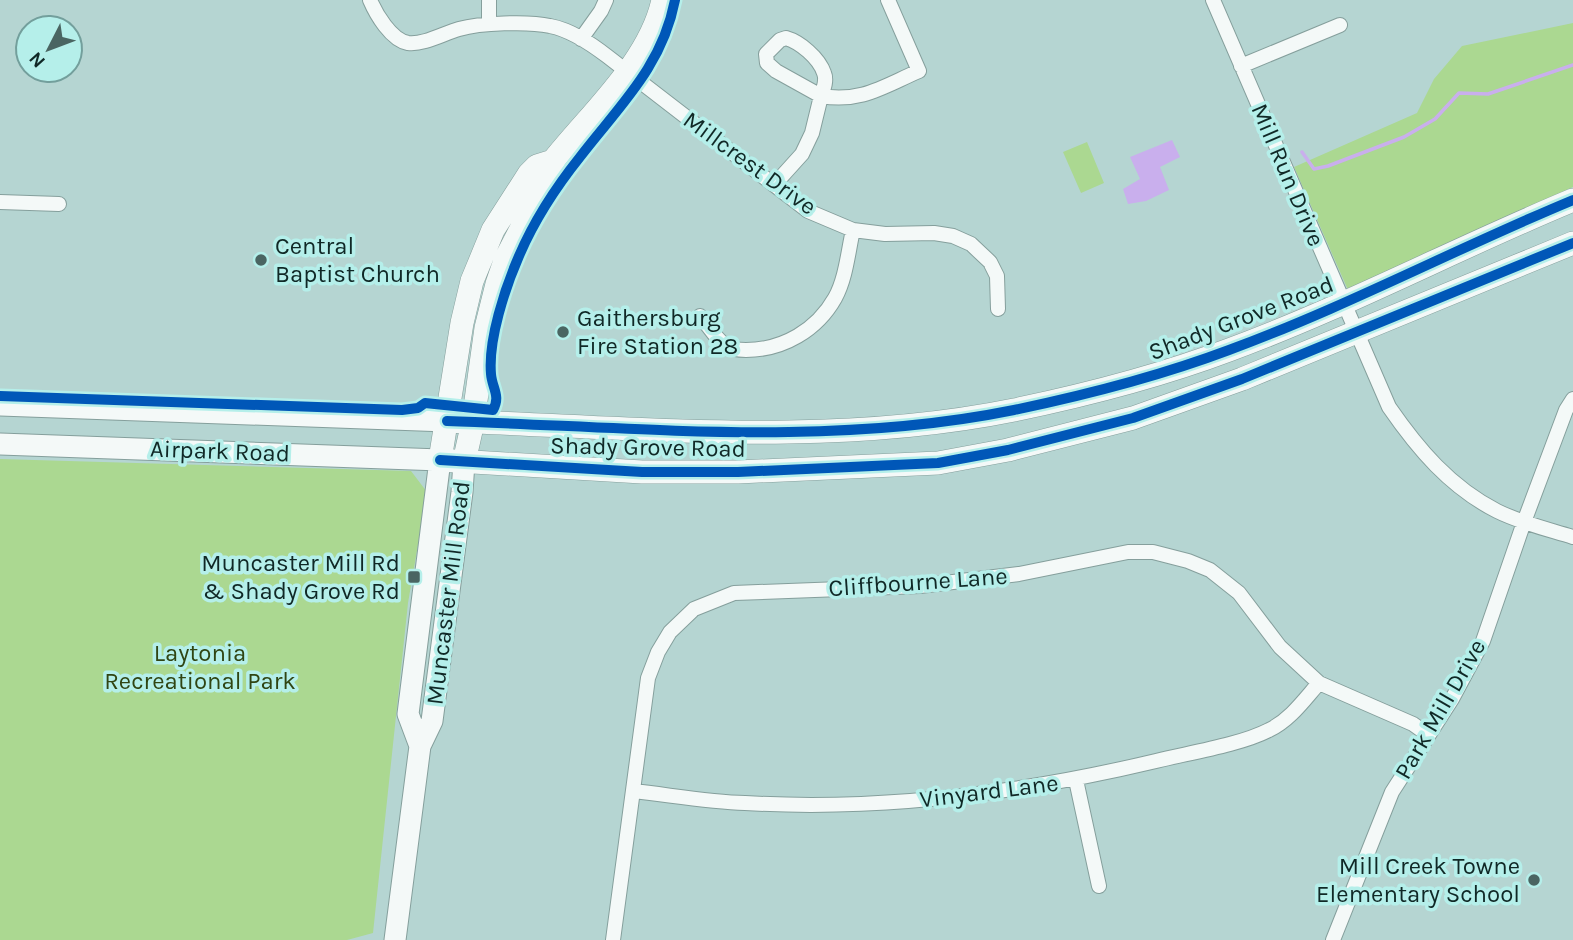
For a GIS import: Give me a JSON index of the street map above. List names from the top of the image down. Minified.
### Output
{"streets":{"main road":["Shady Grove Road","Muncaster Mill Road"],"street":["Millcrest Drive","Mill Run Drive","Airpark Road","Cliffbourne Lane","Park Mill Drive","Vinyard Lane"]},"crossings":[["Millcrest Drive","Muncaster Mill Road"],["Mill Run Drive","Shady Grove Road"],["Mill Run Drive","Park Mill Drive"],["Shady Grove Road","Airpark Road"],["Shady Grove Road","Muncaster Mill Road"],["Airpark Road","Muncaster Mill Road"],["Cliffbourne Lane","Park Mill Drive"],["Cliffbourne Lane","Vinyard Lane"]],"parks":["Laytonia Recreational Park"],"places":{"other":["Central Baptist Church","Gaithersburg Fire Station 28","Mill Creek Towne Elementary School"],"transit":["Muncaster Mill Rd & Shady Grove Rd"]},"north":"bottom left"}
